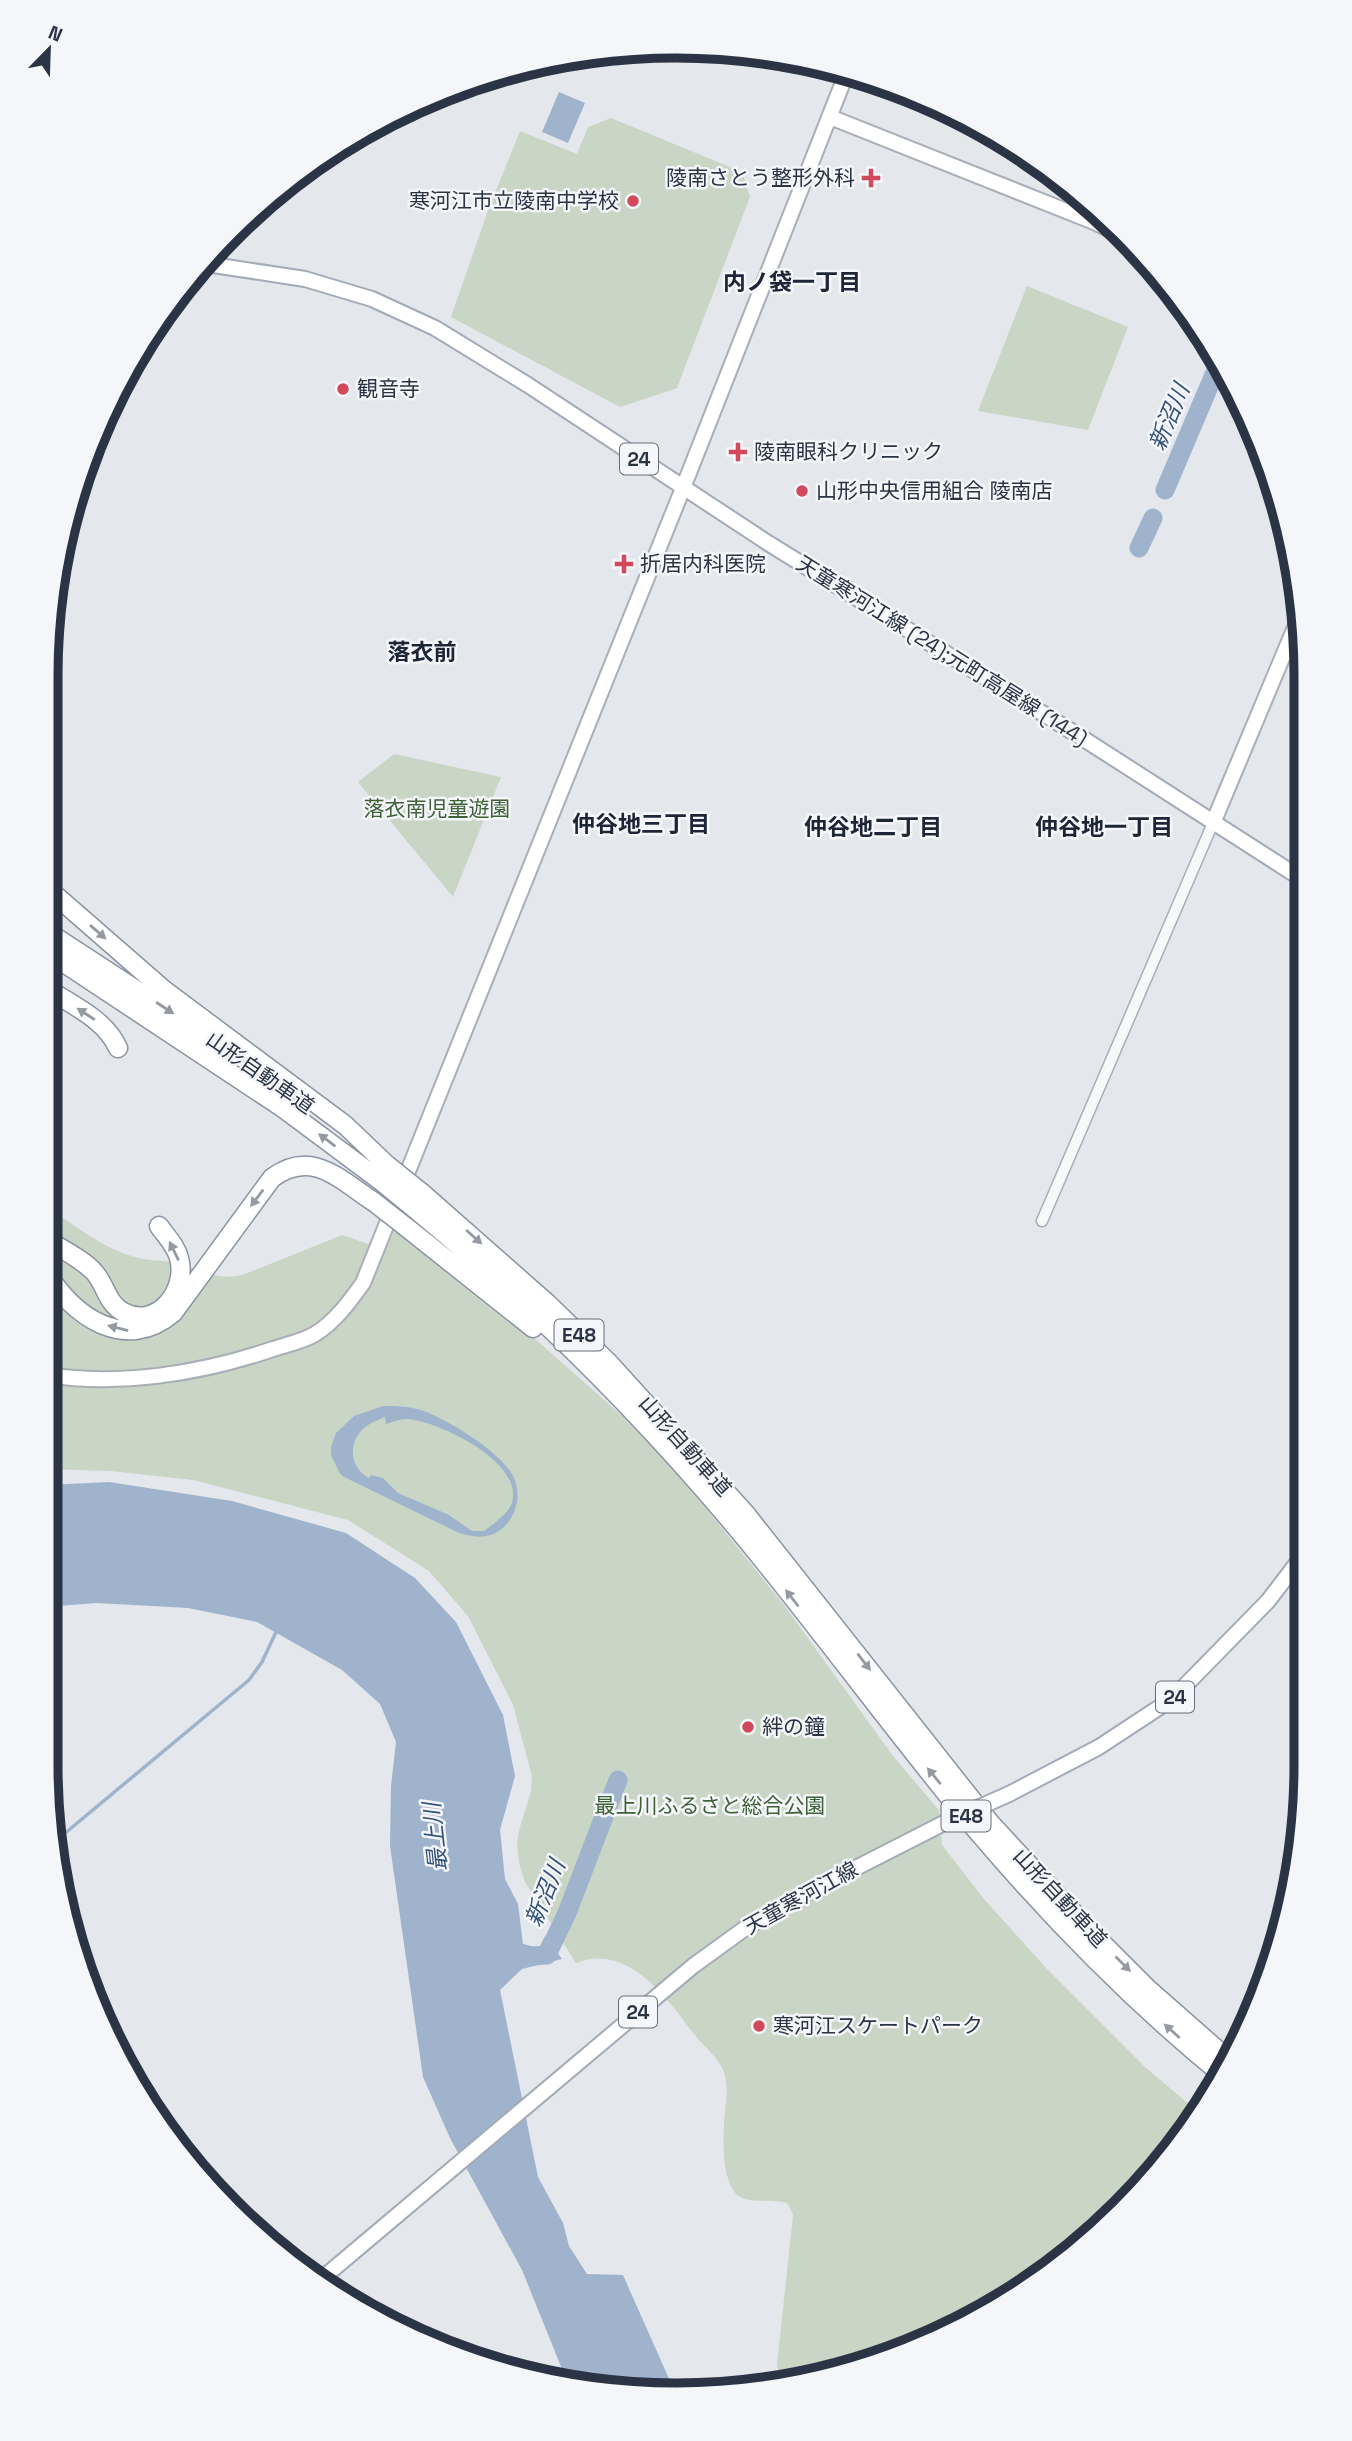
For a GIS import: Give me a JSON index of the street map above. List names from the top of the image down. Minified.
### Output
{"streets":{"highway":["山形自動車道","E48"],"main road":["24","天童寒河江線 (24);元町高屋線 (144)","天童寒河江線"]},"districts":["内ノ袋一丁目","落衣前","仲谷地三丁目","仲谷地二丁目","仲谷地一丁目"],"water":["新沼川","最上川"],"parks":["落衣南児童遊園","最上川ふるさと総合公園"],"places":{"health":["陵南さとう整形外科","陵南眼科クリニック","折居内科医院"],"other":["寒河江市立陵南中学校","観音寺","山形中央信用組合 陵南店","絆の鐘","寒河江スケートパーク"]},"north":"top right"}
